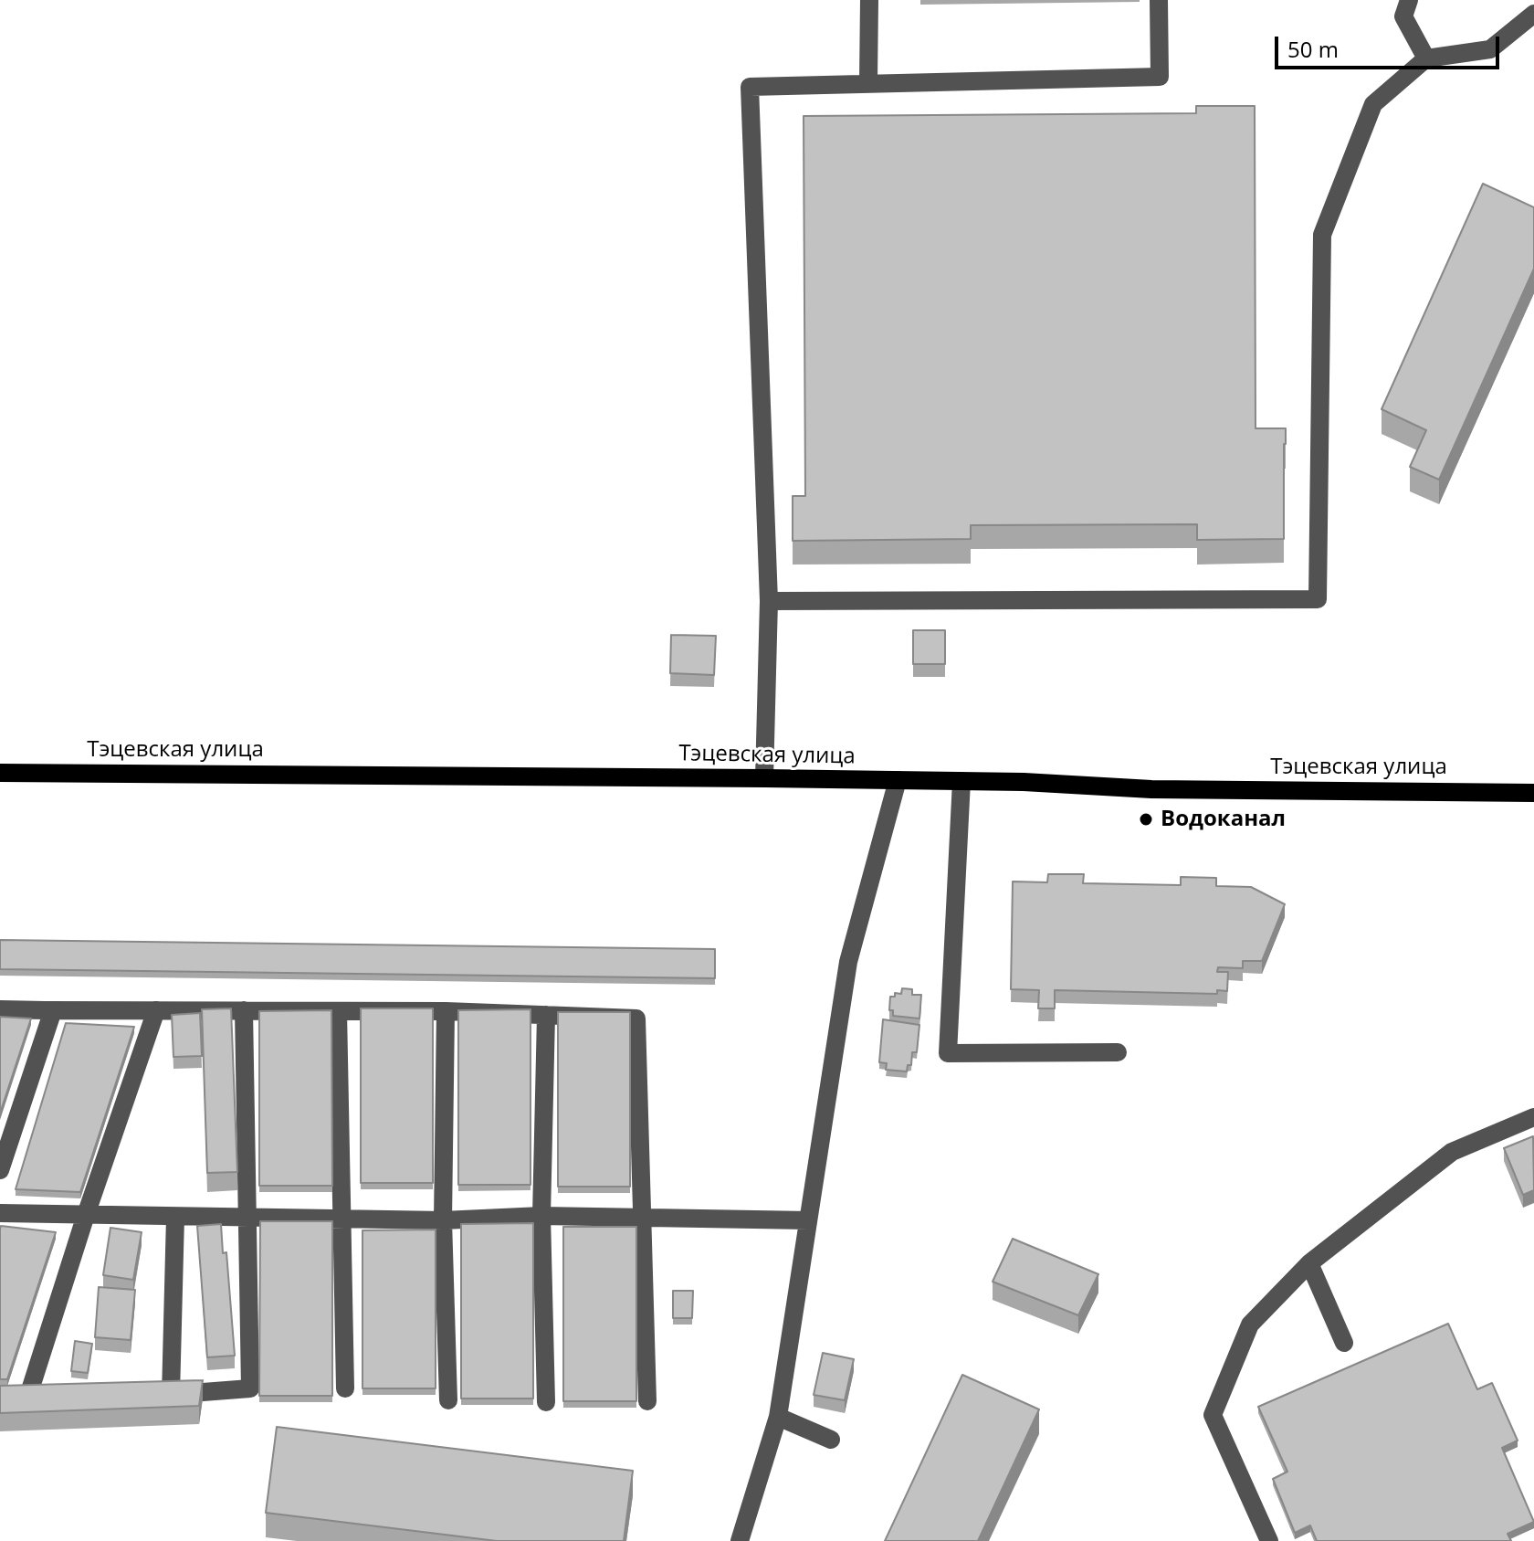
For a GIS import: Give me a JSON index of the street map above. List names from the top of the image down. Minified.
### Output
{"streets":{"main road":["Тэцевская улица"]},"places":["Водоканал"],"scale_bar":"50 m"}
